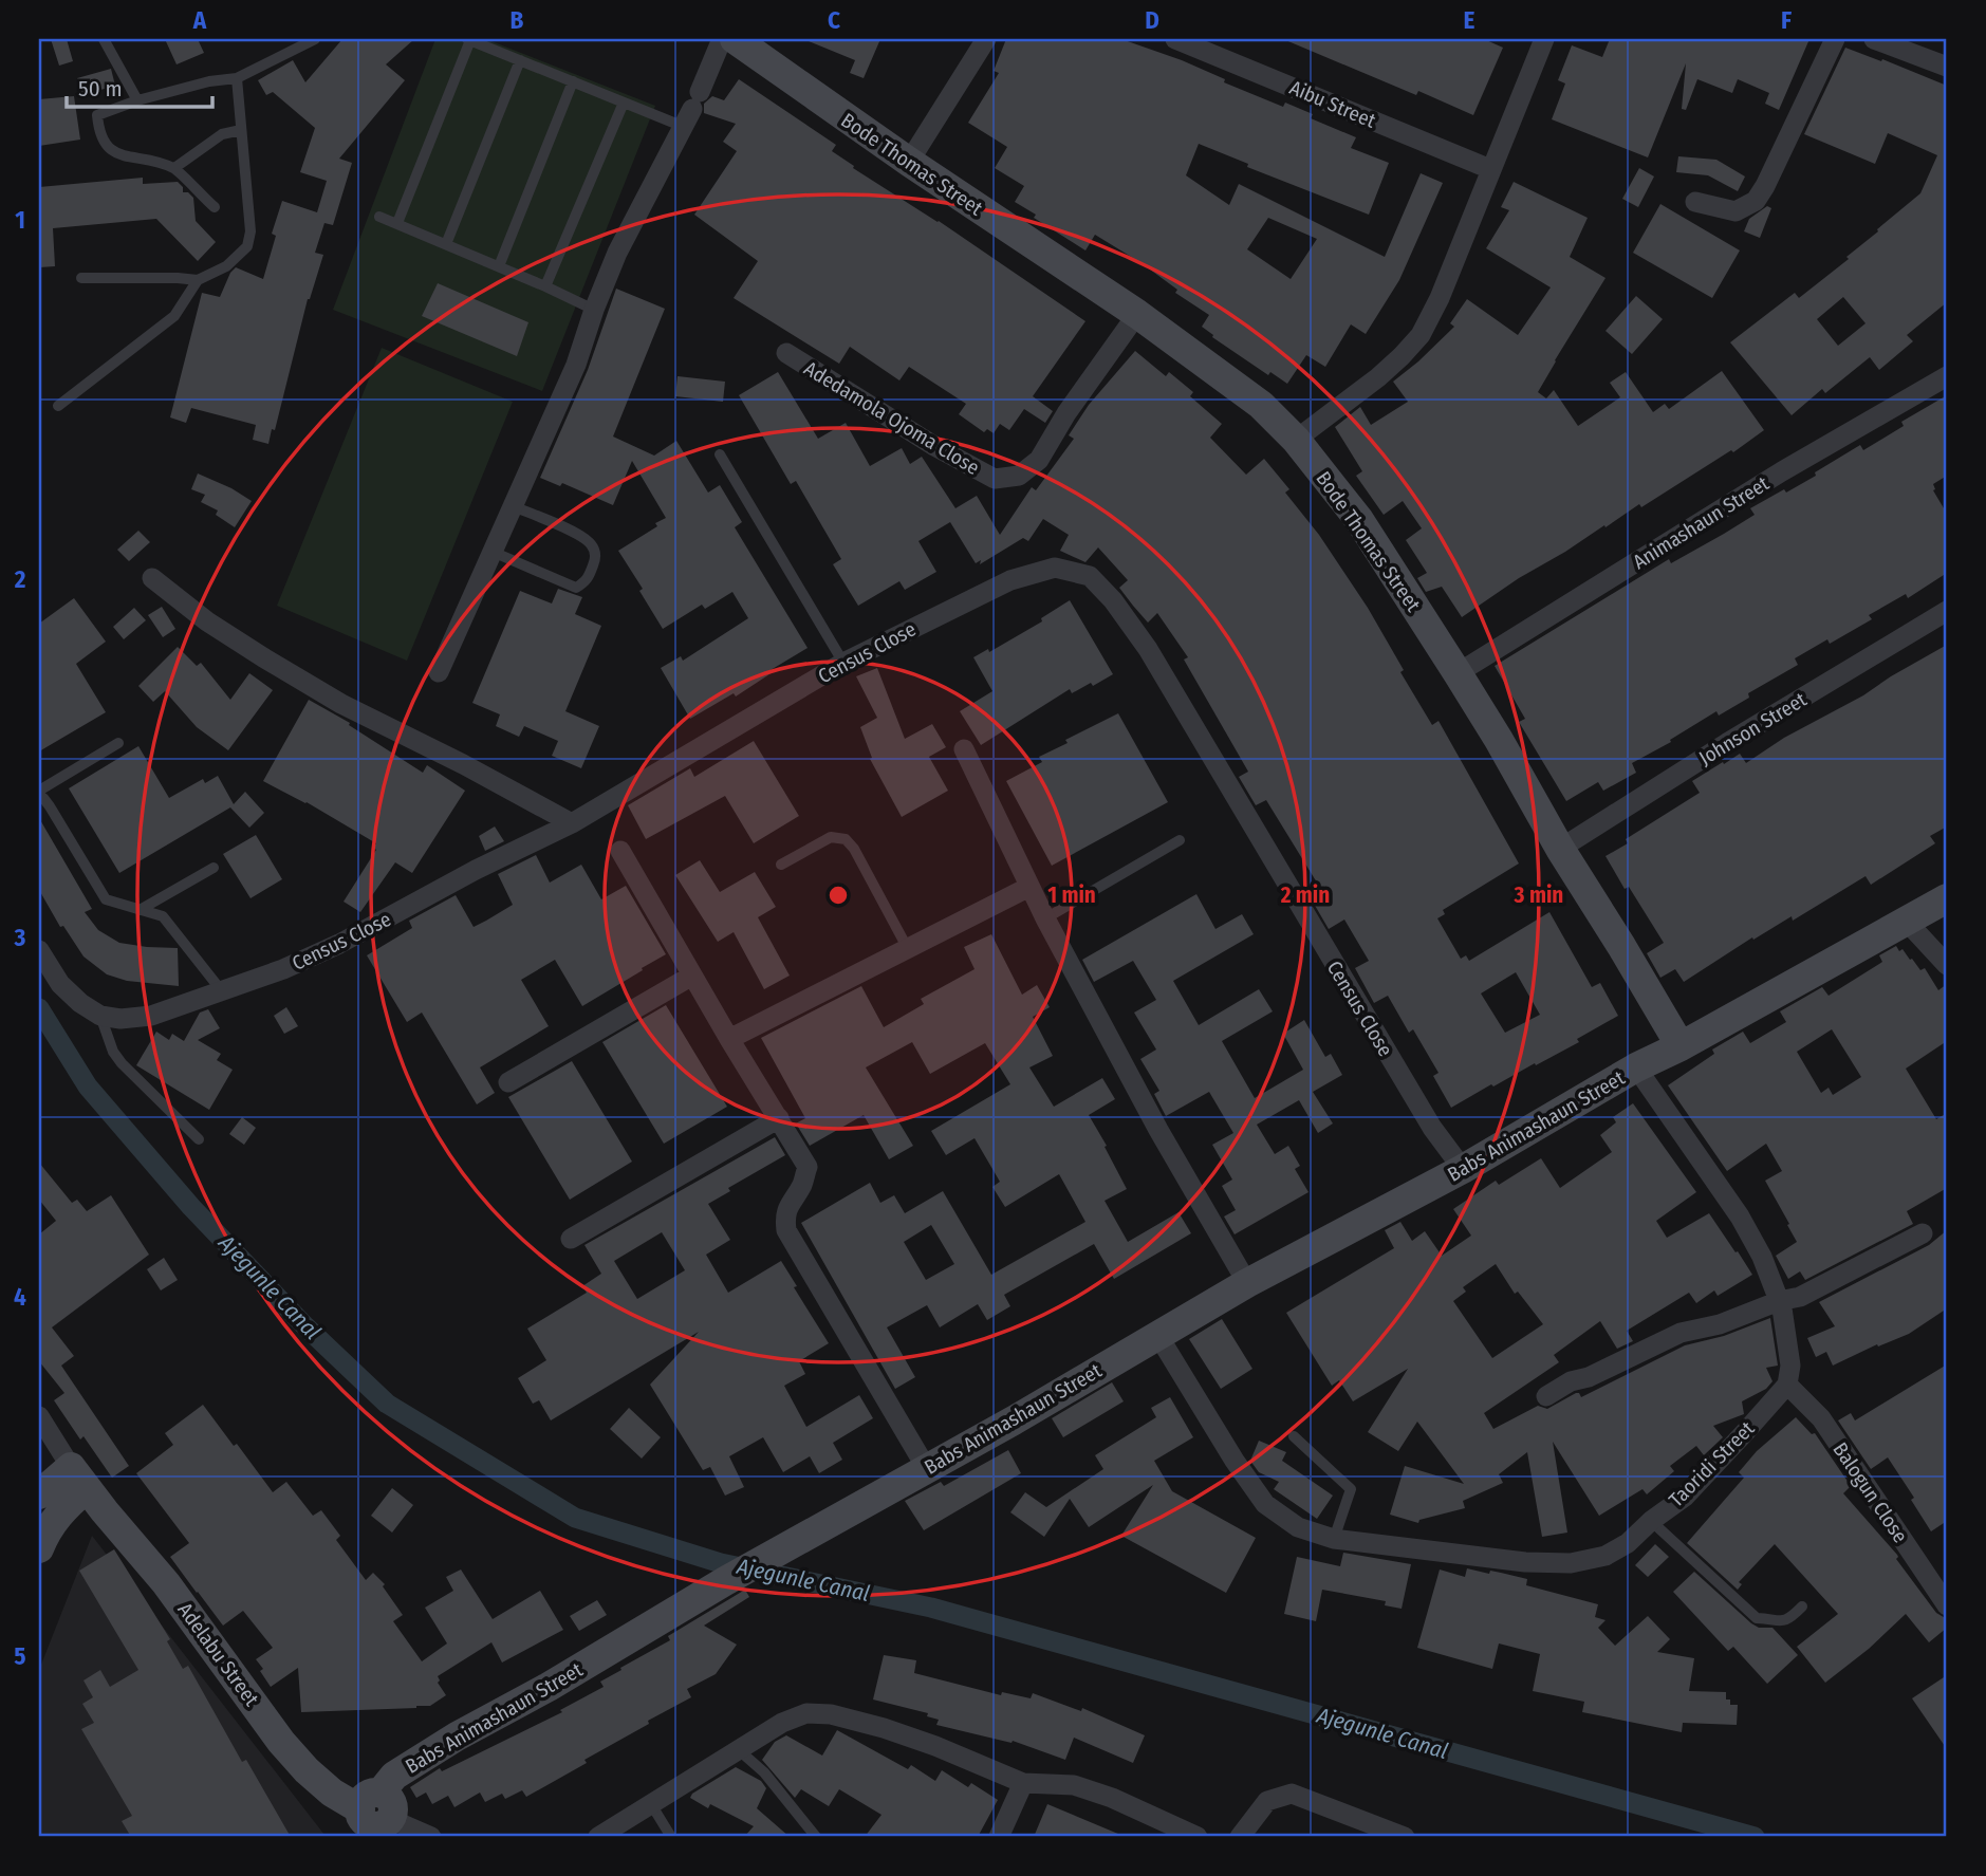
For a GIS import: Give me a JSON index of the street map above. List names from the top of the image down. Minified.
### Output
{"streets":{"main road":["Bode Thomas Street","Babs Animashaun Street","Adelabu Street"],"street":["Aibu Street","Adedamola Ojoma Close","Animashaun Street","Census Close","Johnson Street","Taoridi Street","Balogun Close"]},"crossings":[["Bode Thomas Street","Adedamola Ojoma Close"],["Bode Thomas Street","Animashaun Street"],["Bode Thomas Street","Johnson Street"],["Bode Thomas Street","Babs Animashaun Street"],["Census Close","Babs Animashaun Street"],["Babs Animashaun Street","Taoridi Street"],["Babs Animashaun Street","Adelabu Street"],["Taoridi Street","Balogun Close"]],"water":["Ajegunle Canal"],"scale_bar":"50 m","grid":{"columns":["A","B","C","D","E","F"],"rows":["1","2","3","4","5"]},"rings":["1 min","2 min","3 min"]}
